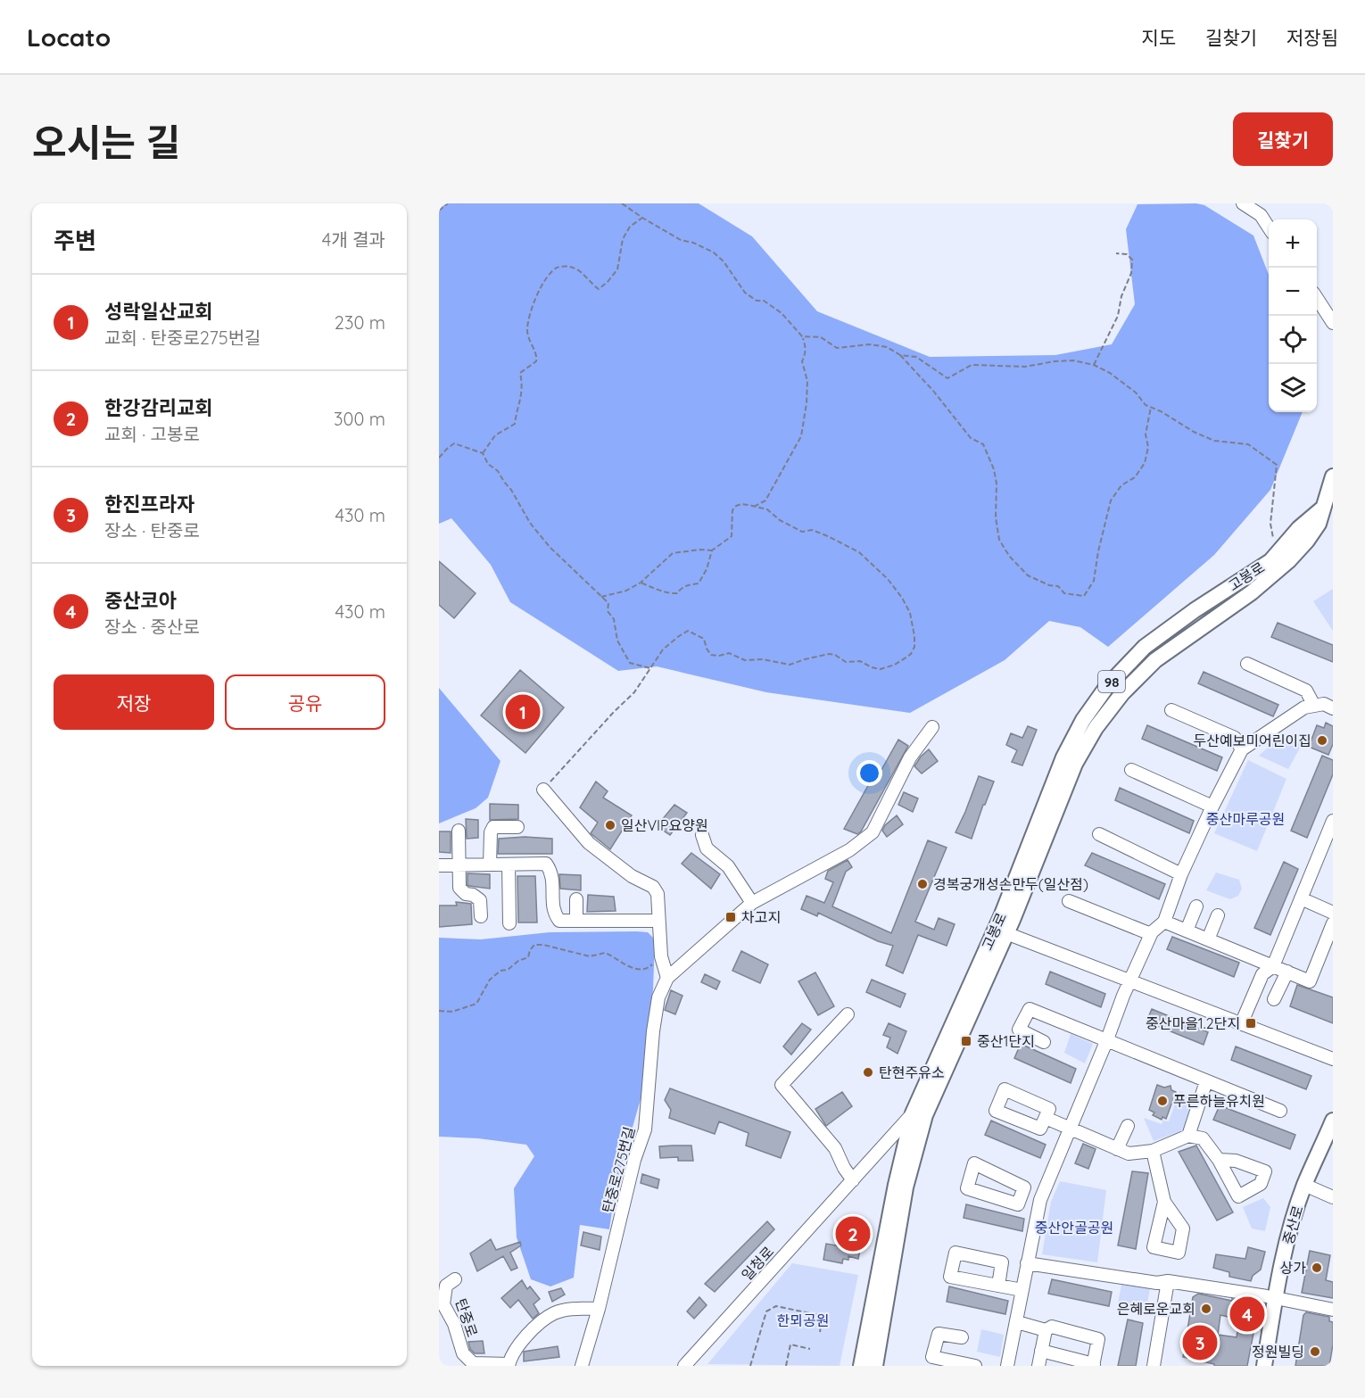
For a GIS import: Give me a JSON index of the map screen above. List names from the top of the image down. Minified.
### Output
{"streets":{"main road":["고봉로","98","중산로"],"street":["탄중로275번길","일청로","탄중로"]},"crossings":[["고봉로","일청로"]],"parks":["중산마루공원","중산안골공원","한뫼공원"],"places":{"other":["두산예보미어린이집","일산VIP요양원","경복궁개성손만두(일산점)","탄현주유소","푸른하늘유치원","상가","은혜로운교회","정원빌딩"],"transit":["차고지","중산마을1.2단지","중산1단지"]},"page":{"header":"Locato","nav":["지도","길찾기","저장됨"],"title":"오시는 길","buttons":["길찾기",["저장","공유"]],"heading":["주변","4개 결과"],"map_buttons":["+","−"],"list":[{"mark":"1","name":"성락일산교회","note":"교회 · 탄중로275번길","value":"230 m"},{"mark":"2","name":"한강감리교회","note":"교회 · 고봉로","value":"300 m"},{"mark":"3","name":"한진프라자","note":"장소 · 탄중로","value":"430 m"},{"mark":"4","name":"중산코아","note":"장소 · 중산로","value":"430 m"}],"pins":["1","2","4","3"]}}
